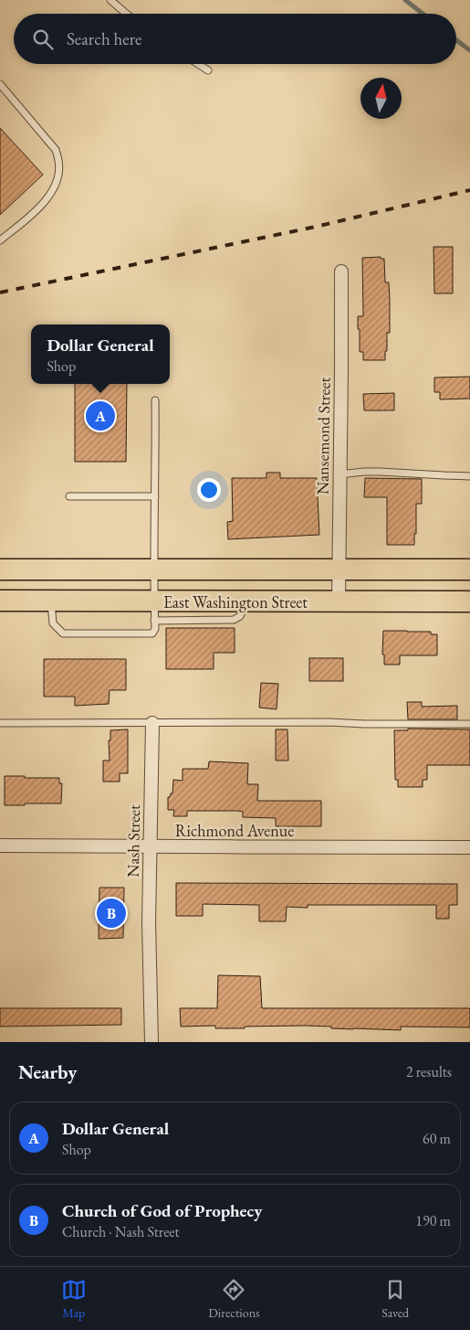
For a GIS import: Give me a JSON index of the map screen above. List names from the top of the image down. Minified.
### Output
{"streets":{"highway":["East Washington Street"],"street":["Nansemond Street","Richmond Avenue","Nash Street"]},"crossings":[["Nansemond Street","East Washington Street"],["Richmond Avenue","Nash Street"]],"north":"top","page":{"search":"Search here","popup":["Dollar General","Shop"],"pins":["A","B"],"heading":["Nearby","2 results"],"list":[{"mark":"A","name":"Dollar General","note":"Shop","value":"60 m"},{"mark":"B","name":"Church of God of Prophecy","note":"Church · Nash Street","value":"190 m"}],"nav":["Map","Directions","Saved"]}}
